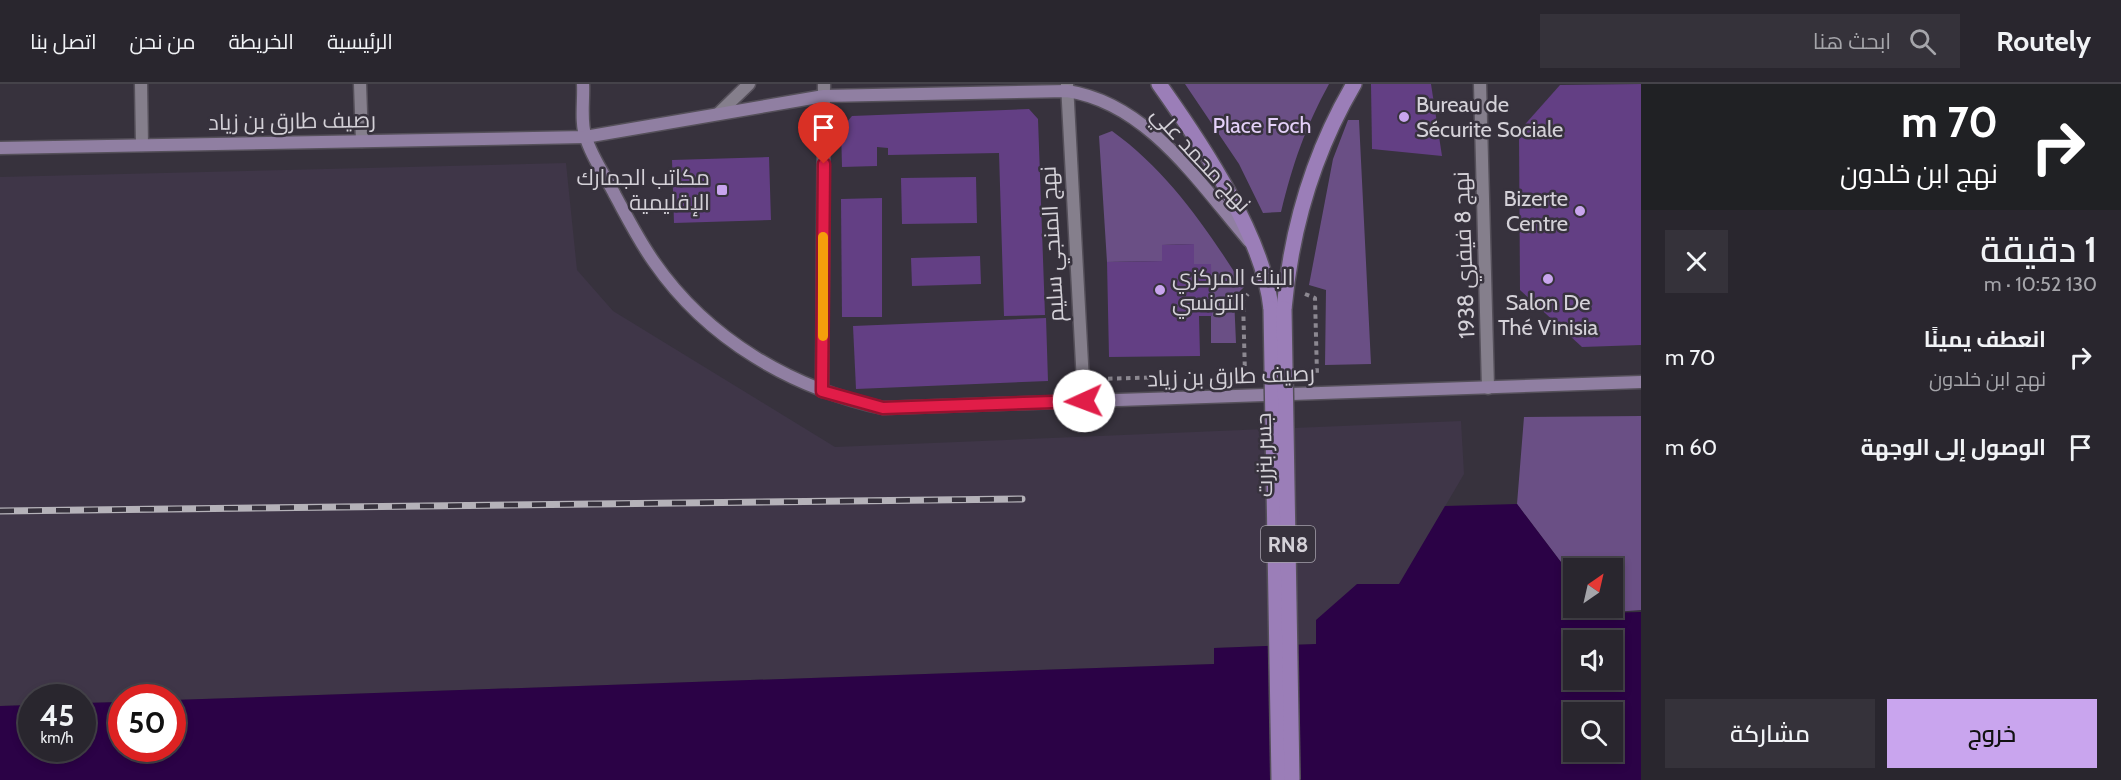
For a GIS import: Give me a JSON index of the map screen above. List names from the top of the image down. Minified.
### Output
{"streets":{"main road":["رصيف طارق بن زياد","نهج محمد علي","جسر بنزرت","RN8"],"street":["نهج المنجي سليم","نهج 8 فيفري 1938"]},"crossings":[["رصيف طارق بن زياد","نهج محمد علي"],["رصيف طارق بن زياد","نهج المنجي سليم"],["رصيف طارق بن زياد","نهج 8 فيفري 1938"],["نهج محمد علي","نهج المنجي سليم"],["نهج محمد علي","جسر بنزرت"]],"parks":["Place Foch"],"places":{"other":["Bureau de Sécurite Sociale","Bizerte Centre","Salon De Thé Vinisia","البنك المركزي التونسي"],"transit":["مكاتب الجمارك الإقليمية"]},"north":"top right","page":{"header":"Routely","search":"ابحث هنا","nav":["الرئيسية","الخريطة","من نحن","اتصل بنا"],"turn":["70 m","نهج ابن خلدون"],"heading":["1 دقيقة","130 m · 10:52"],"list":[{"name":"انعطف يمينًا","note":"نهج ابن خلدون","value":"70 m"},{"name":"الوصول إلى الوجهة","value":"60 m"}],"speed":"45 km/h","limit":"50","buttons":["خروج","مشاركة"]}}
